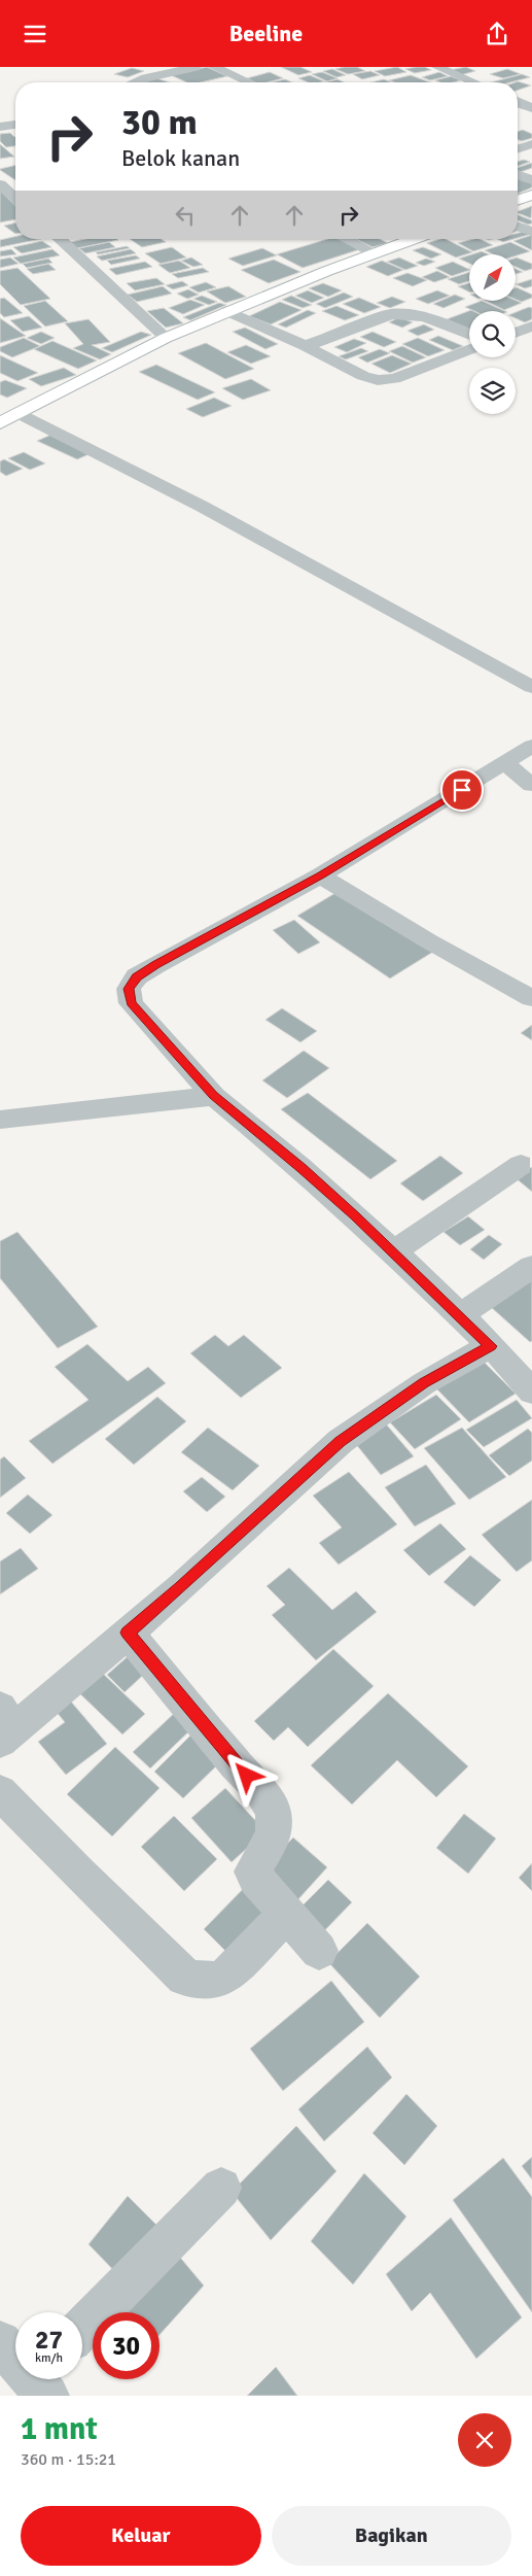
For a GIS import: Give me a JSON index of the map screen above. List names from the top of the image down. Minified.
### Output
{"north":"top right","page":{"header":"Beeline","turn":["30 m","Belok kanan"],"speed":"27 km/h","limit":"30","heading":["1 mnt","360 m · 15:21"],"buttons":["Keluar","Bagikan"]}}
